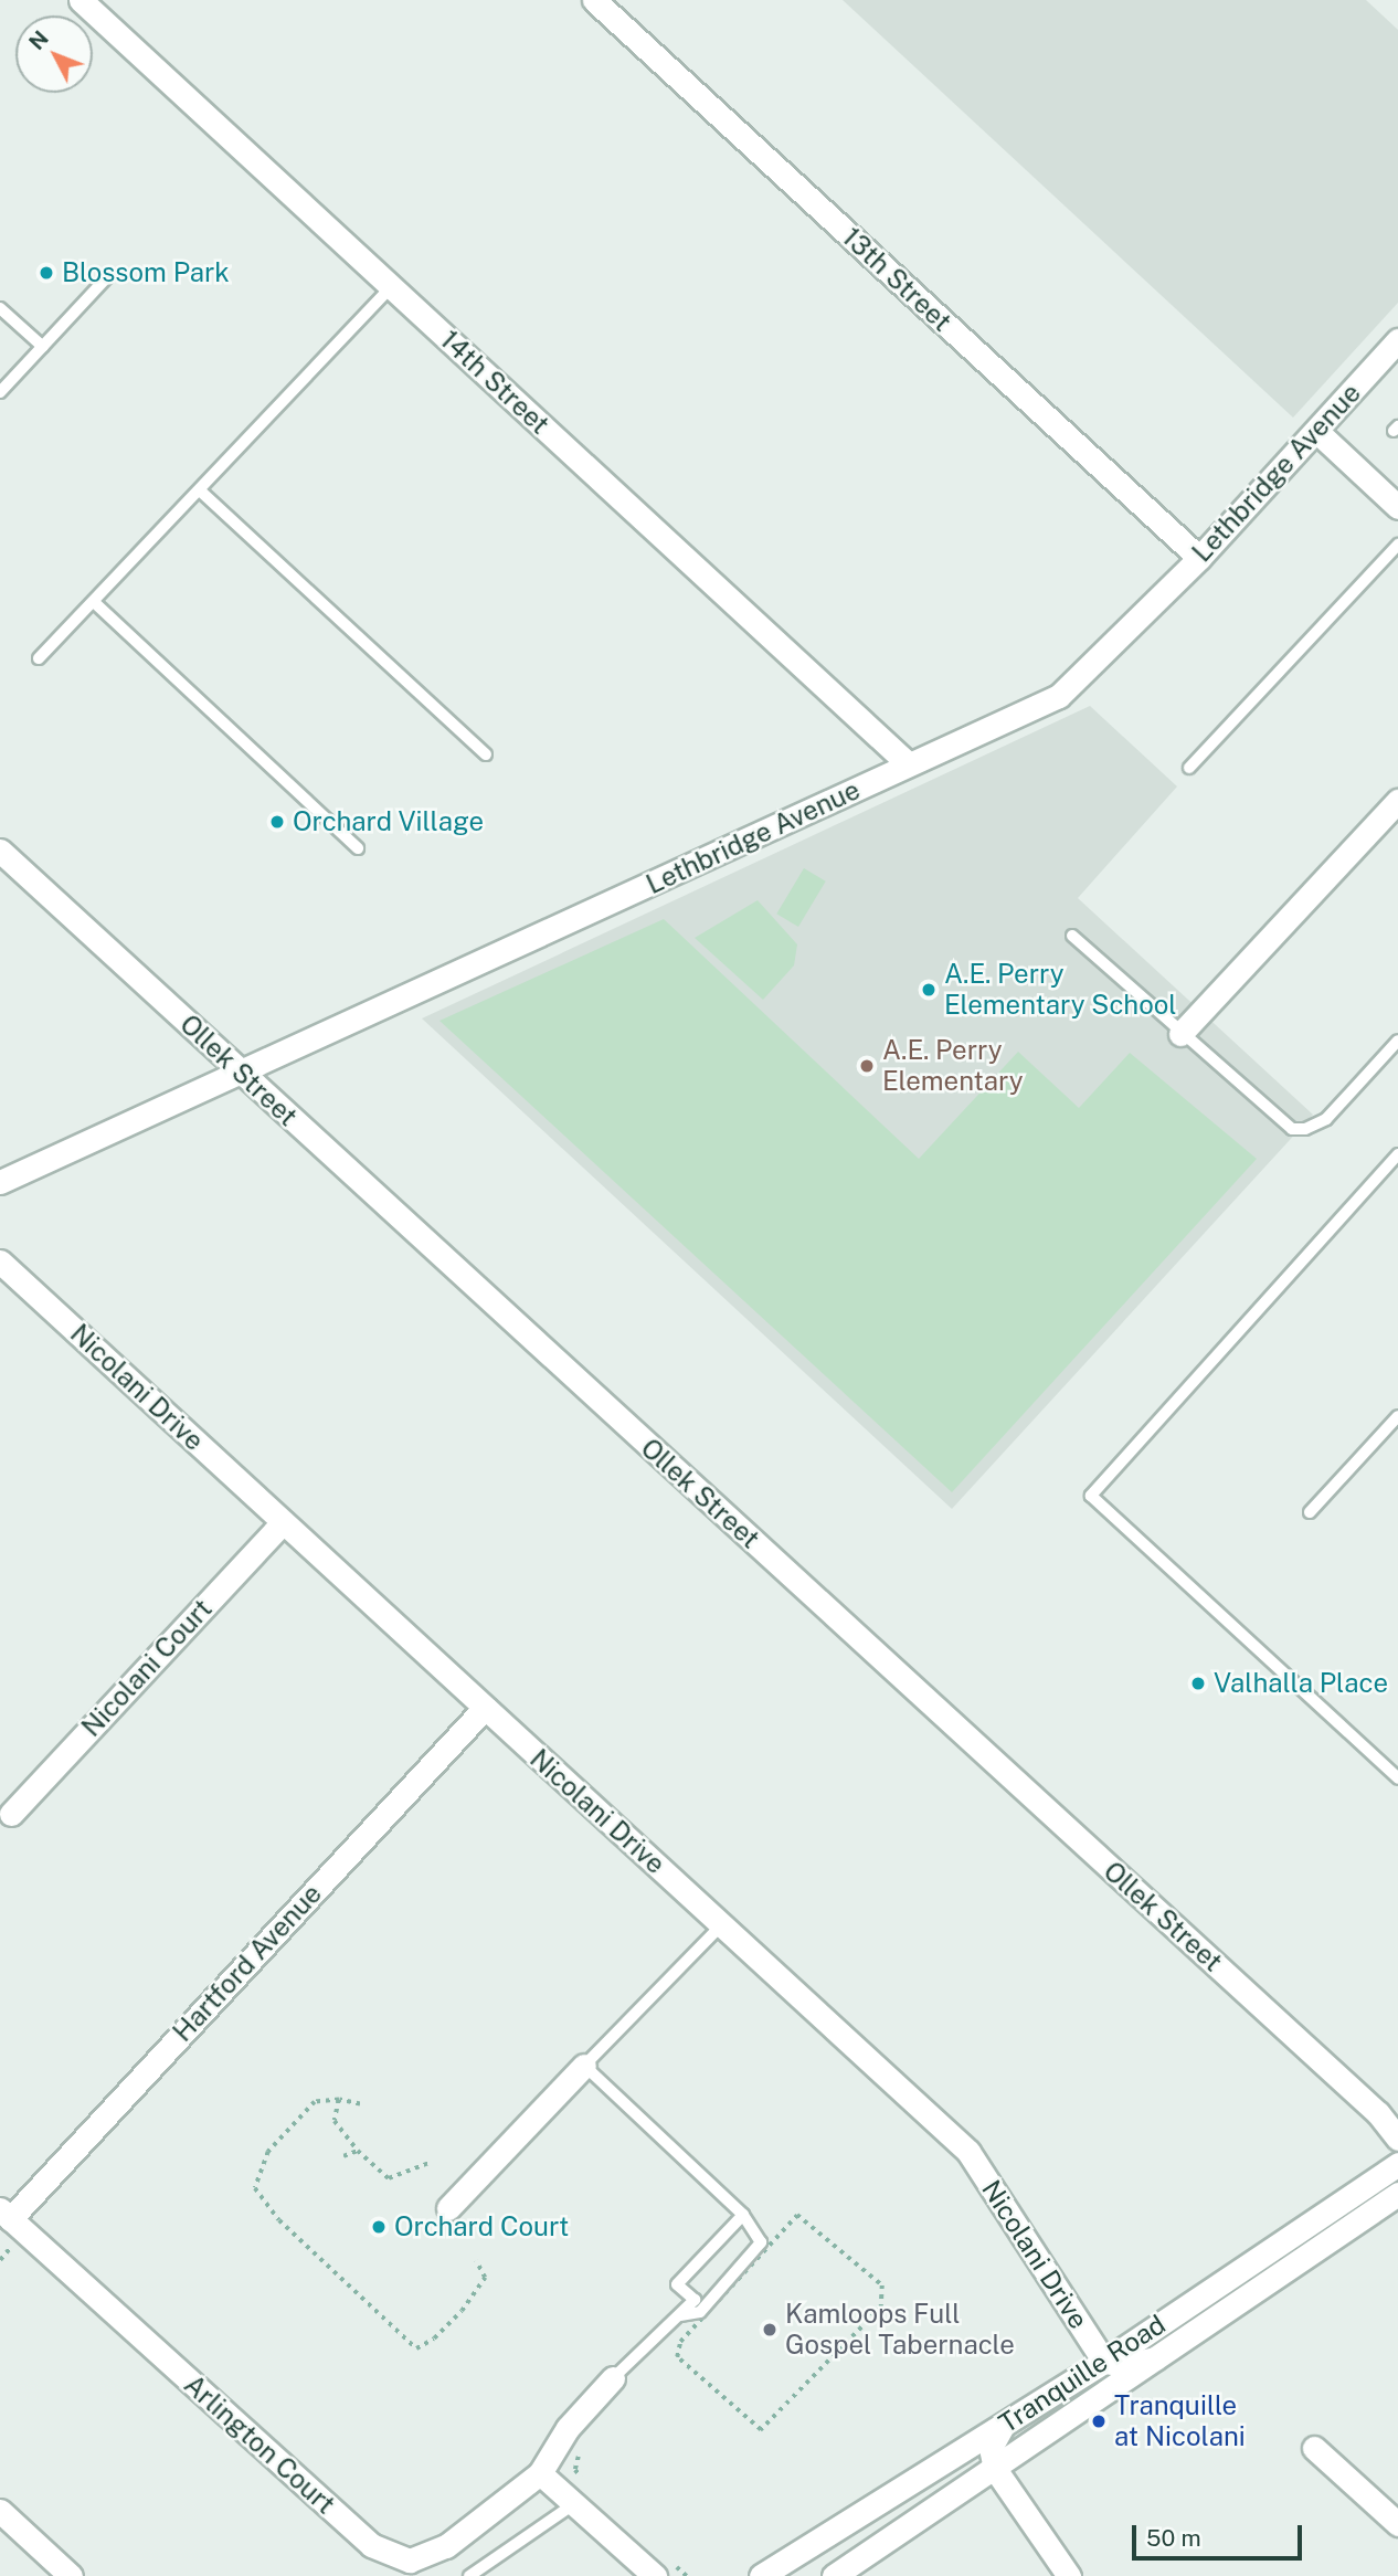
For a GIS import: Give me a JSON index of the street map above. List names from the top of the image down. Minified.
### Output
{"streets":{"street":["13th Street","14th Street","Lethbridge Avenue","Ollek Street","Nicolani Drive","Nicolani Court","Hartford Avenue","Tranquille Road","Arlington Court"]},"crossings":[["13th Street","Lethbridge Avenue"],["14th Street","Lethbridge Avenue"],["Lethbridge Avenue","Ollek Street"],["Nicolani Drive","Nicolani Court"],["Nicolani Drive","Hartford Avenue"],["Nicolani Drive","Tranquille Road"],["Hartford Avenue","Arlington Court"]],"places":["Blossom Park","Orchard Village","A.E. Perry Elementary School","A.E. Perry Elementary","Valhalla Place","Orchard Court","Kamloops Full Gospel Tabernacle","Tranquille at Nicolani"],"scale_bar":"50 m","north":"top left"}
